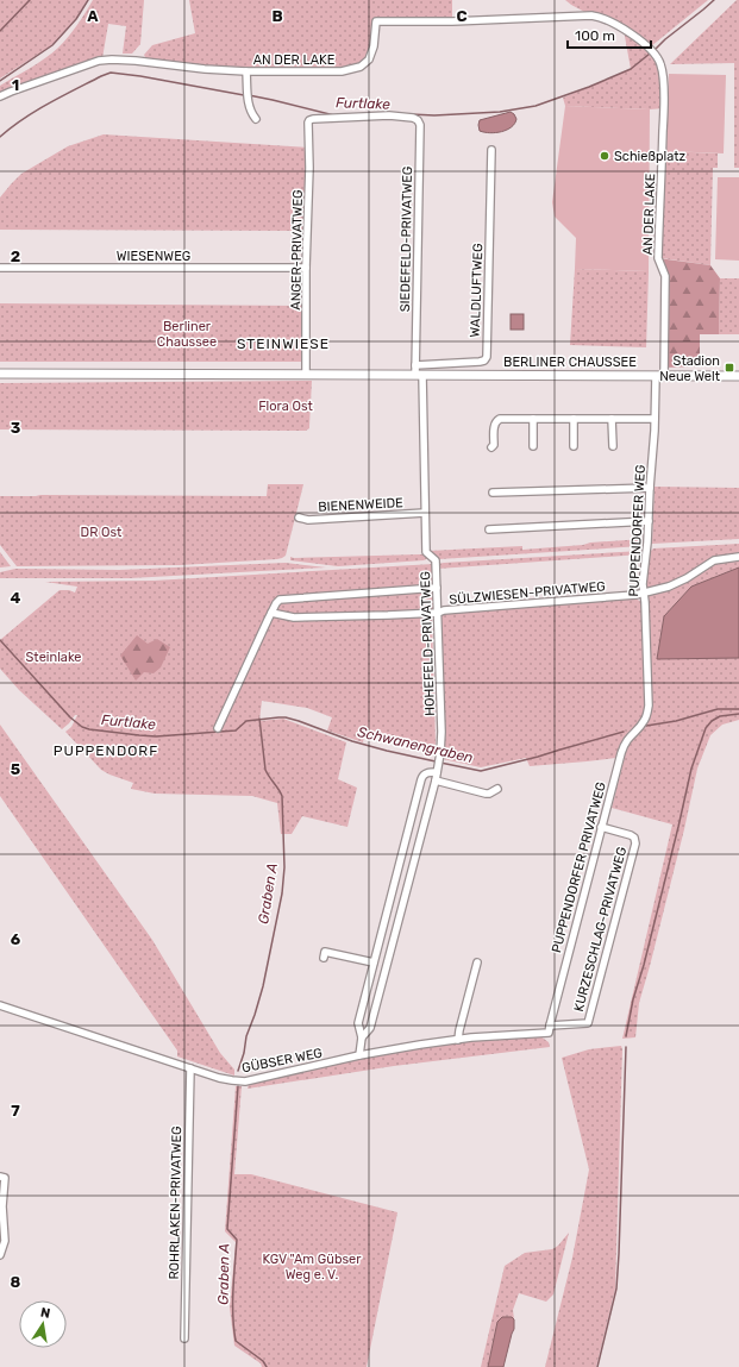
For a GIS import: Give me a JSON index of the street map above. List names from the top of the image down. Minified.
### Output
{"streets":{"main road":["BERLINER CHAUSSEE"],"street":["AN DER LAKE","SIEDEFELD-PRIVATWEG","ANGER-PRIVATWEG","WIESENWEG","WALDLUFTWEG","BIENENWEIDE","PUPPENDORFER WEG","SÜLZWIESEN-PRIVATWEG","HOHEFELD-PRIVATWEG","PUPPENDORFER PRIVATWEG","KURZESCHLAG-PRIVATWEG","GÜBSER WEG","ROHRLAKEN-PRIVATWEG"]},"crossings":[["AN DER LAKE","BERLINER CHAUSSEE"],["AN DER LAKE","PUPPENDORFER WEG"],["SIEDEFELD-PRIVATWEG","ANGER-PRIVATWEG"],["SIEDEFELD-PRIVATWEG","WALDLUFTWEG"],["SIEDEFELD-PRIVATWEG","BERLINER CHAUSSEE"],["SIEDEFELD-PRIVATWEG","HOHEFELD-PRIVATWEG"],["ANGER-PRIVATWEG","WIESENWEG"],["ANGER-PRIVATWEG","BERLINER CHAUSSEE"],["WALDLUFTWEG","BERLINER CHAUSSEE"],["WALDLUFTWEG","HOHEFELD-PRIVATWEG"],["BERLINER CHAUSSEE","PUPPENDORFER WEG"],["BERLINER CHAUSSEE","HOHEFELD-PRIVATWEG"],["BIENENWEIDE","HOHEFELD-PRIVATWEG"],["PUPPENDORFER WEG","SÜLZWIESEN-PRIVATWEG"],["PUPPENDORFER WEG","PUPPENDORFER PRIVATWEG"],["SÜLZWIESEN-PRIVATWEG","HOHEFELD-PRIVATWEG"],["HOHEFELD-PRIVATWEG","GÜBSER WEG"],["PUPPENDORFER PRIVATWEG","KURZESCHLAG-PRIVATWEG"],["PUPPENDORFER PRIVATWEG","GÜBSER WEG"],["KURZESCHLAG-PRIVATWEG","GÜBSER WEG"],["GÜBSER WEG","ROHRLAKEN-PRIVATWEG"]],"districts":["STEINWIESE","PUPPENDORF"],"water":["Furtlake","Schwanengraben","Graben A"],"parks":["Berliner Chaussee","Flora Ost","DR Ost","Steinlake","KGV \"Am Gübser Weg e. V."],"places":{"other":["Schießplatz"],"transit":["Stadion Neue Welt"]},"scale_bar":"100 m","north":"top","grid":{"columns":["A","B","C"],"rows":["1","2","3","4","5","6","7","8"]}}
